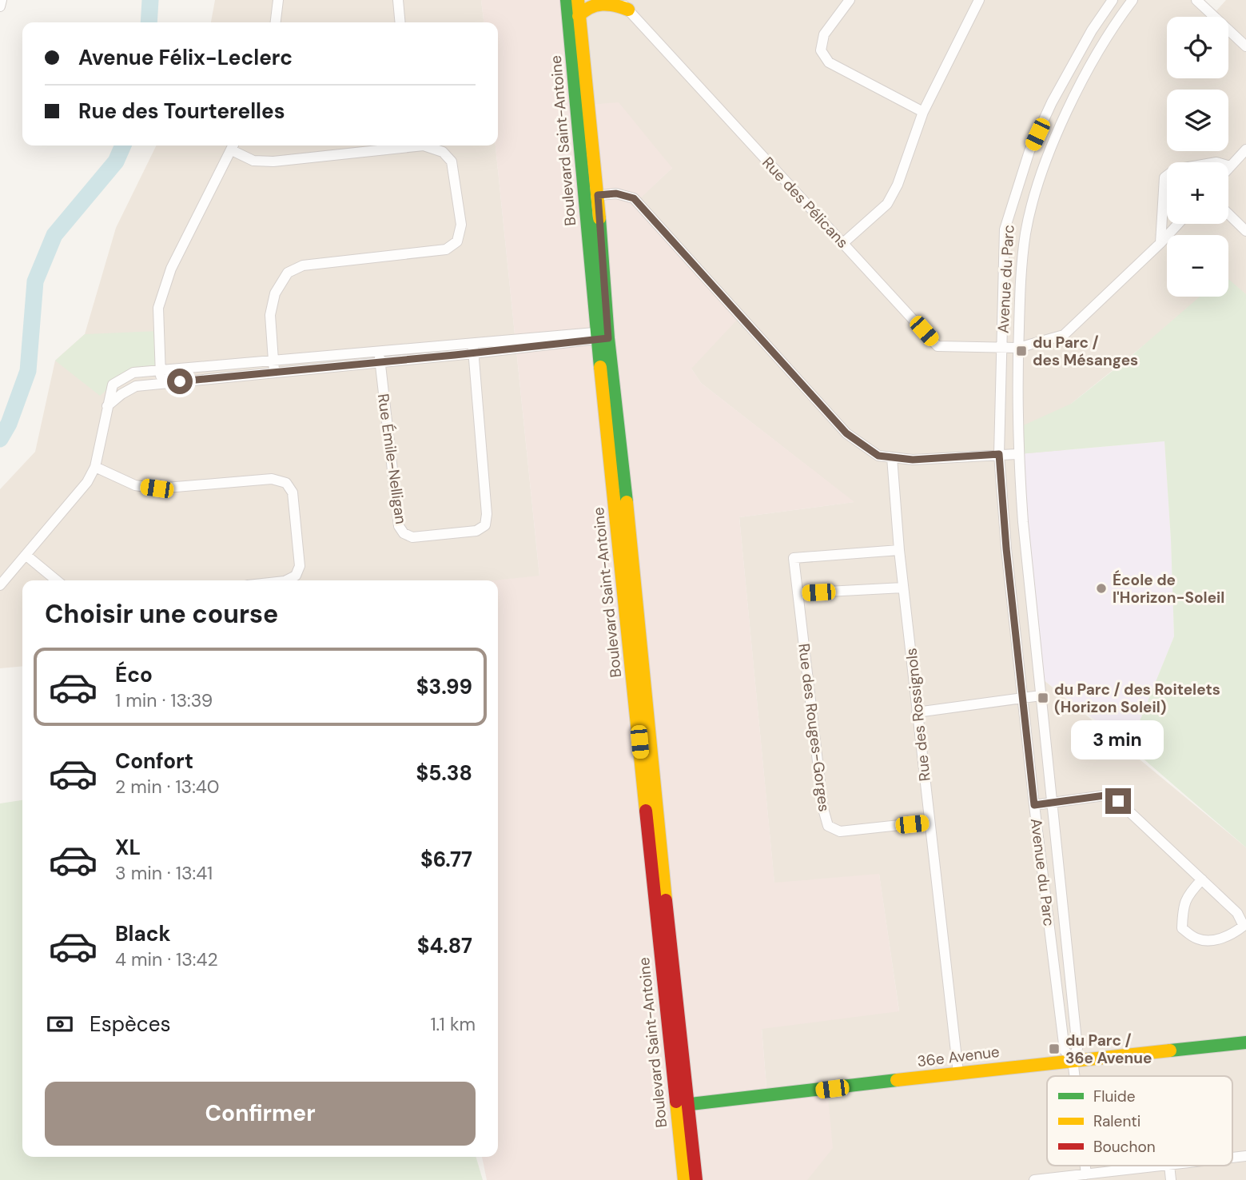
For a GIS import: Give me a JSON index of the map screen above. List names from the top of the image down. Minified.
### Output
{"streets":{"main road":["Boulevard Saint-Antoine","36e Avenue"],"street":["Rue des Pélicans","Avenue du Parc","Rue Émile-Nelligan","Rue des Rossignols","Rue des Rouges-Gorges"]},"crossings":[["Boulevard Saint-Antoine","36e Avenue"],["Rue des Pélicans","Avenue du Parc"],["Avenue du Parc","36e Avenue"],["Rue des Rossignols","Rue des Rouges-Gorges"],["Rue des Rossignols","36e Avenue"]],"places":{"transit":["du Parc / des Mésanges","du Parc / des Roitelets (Horizon Soleil)","du Parc / 36e Avenue"],"other":["École de l'Horizon-Soleil"]},"legend":["Fluide","Ralenti","Bouchon"],"page":{"map_buttons":["+","−"],"banner":["Avenue Félix-Leclerc","Rue des Tourterelles"],"heading":"Choisir une course","list":[{"name":"Éco","note":"1 min · 13:39","value":"$3.99"},{"name":"Confort","note":"2 min · 13:40","value":"$5.38"},{"name":"XL","note":"3 min · 13:41","value":"$6.77"},{"name":"Black","note":"4 min · 13:42","value":"$4.87"}],"bubble":"3 min","pay":["Espèces","1.1 km"],"buttons":"Confirmer"}}
